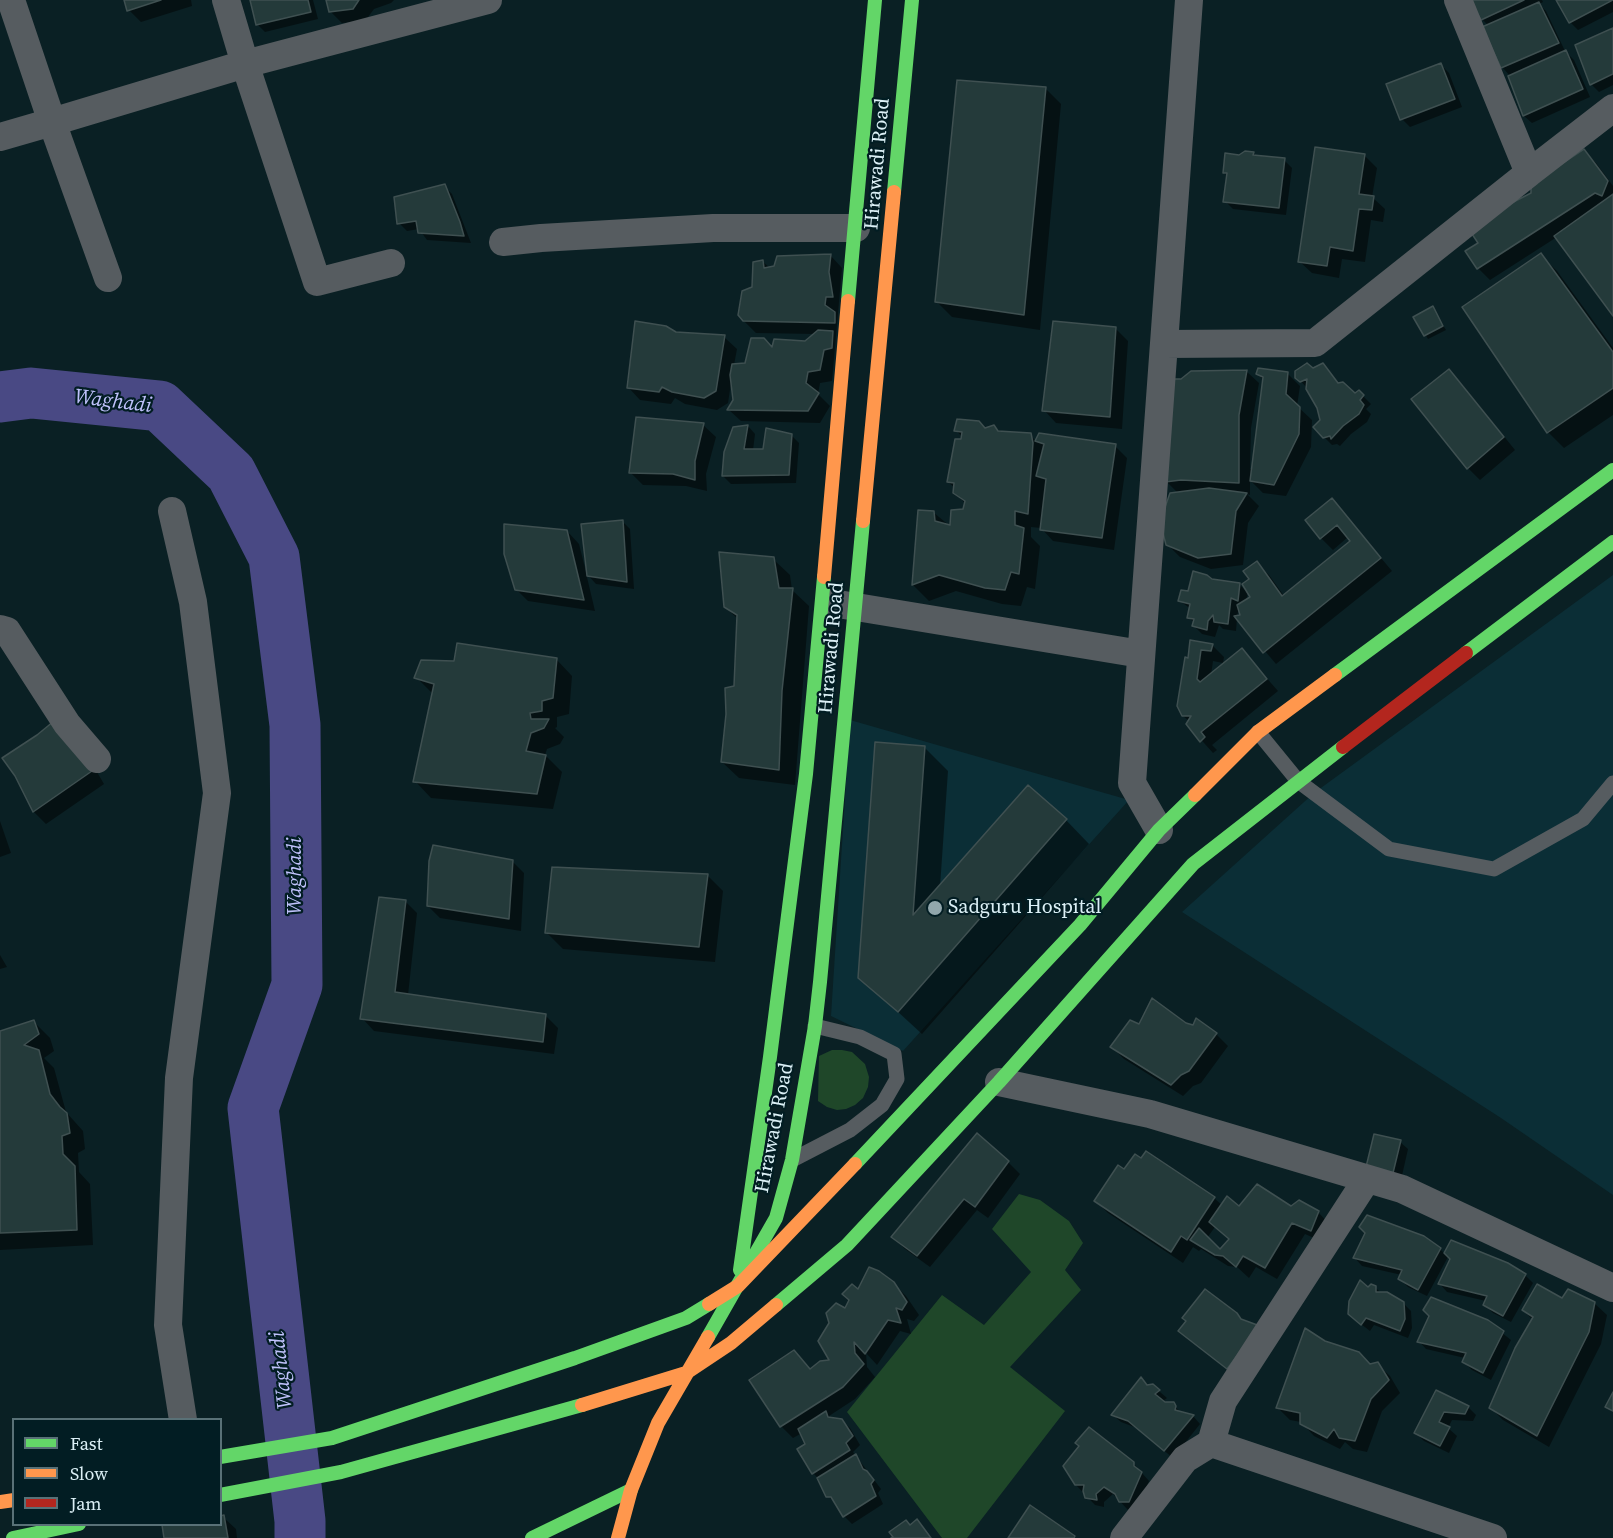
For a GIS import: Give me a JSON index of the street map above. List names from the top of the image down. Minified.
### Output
{"streets":{"main road":["Hirawadi Road"]},"water":["Waghadi"],"places":["Sadguru Hospital"],"legend":["Fast","Slow","Jam"]}
